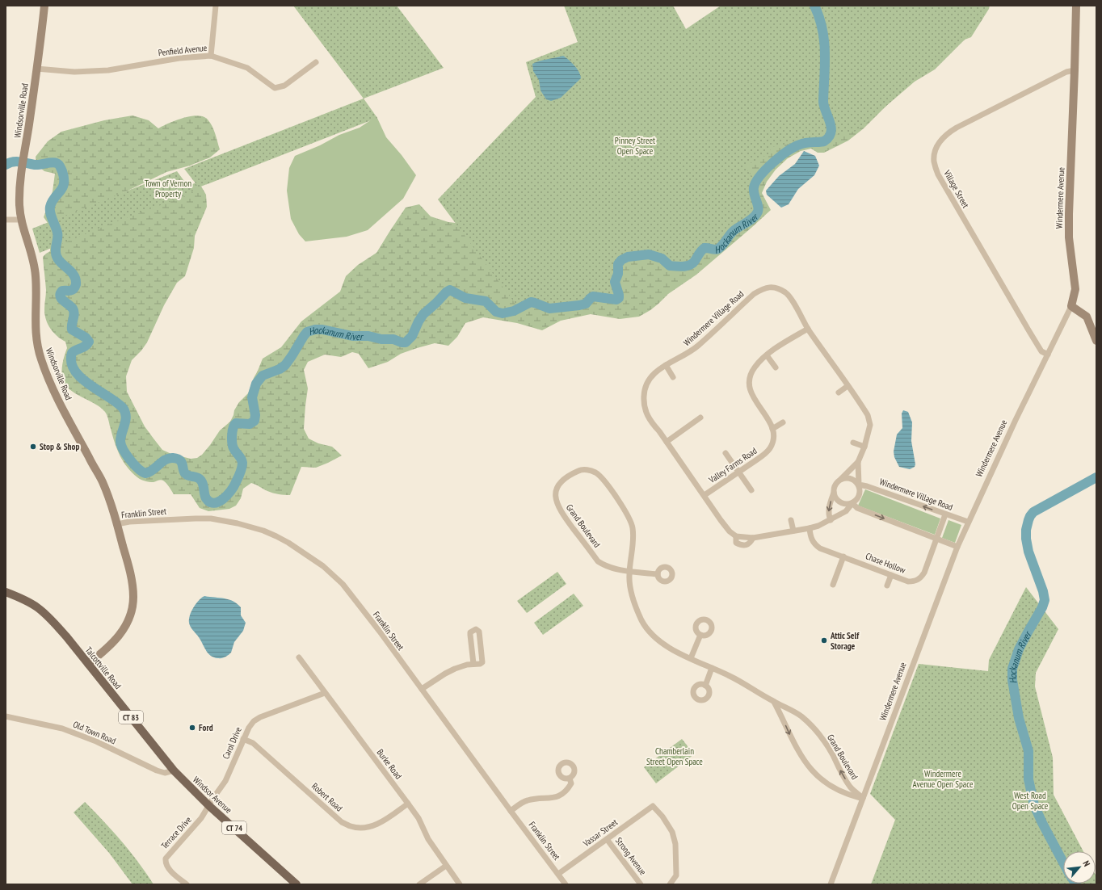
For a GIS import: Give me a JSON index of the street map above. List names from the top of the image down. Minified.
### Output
{"streets":{"main road":["Windsorville Road","Windermere Avenue","Talcottville Road","CT 83","Windsor Avenue","CT 74"],"street":["Penfield Avenue","Village Street","Windermere Village Road","Valley Farms Road","Franklin Street","Grand Boulevard","Chase Hollow","Old Town Road","Carol Drive","Burke Road","Robert Road","Terrace Drive","Vassar Street","Strong Avenue"]},"crossings":[["Penfield Avenue","Windsorville Road"],["Windsorville Road","Franklin Street"],["Windsorville Road","Talcottville Road"],["Village Street","Windermere Avenue"],["Windermere Avenue","Windermere Village Road"],["Windermere Avenue","Grand Boulevard"],["Windermere Village Road","Valley Farms Road"],["Windermere Village Road","Chase Hollow"],["Franklin Street","Vassar Street"],["Talcottville Road","Old Town Road"],["Talcottville Road","Windsor Avenue"],["Old Town Road","Windsor Avenue"],["Carol Drive","Burke Road"],["Carol Drive","Windsor Avenue"],["Carol Drive","Robert Road"],["Carol Drive","Terrace Drive"],["Burke Road","Robert Road"],["Windsor Avenue","Terrace Drive"],["Vassar Street","Strong Avenue"]],"water":["Hockanum River"],"parks":["Pinney Street Open Space","Town of Vernon Property","Chamberlain Street Open Space","Windermere Avenue Open Space","West Road Open Space"],"places":["Stop & Shop","Attic Self Storage","Ford"],"north":"top right"}
